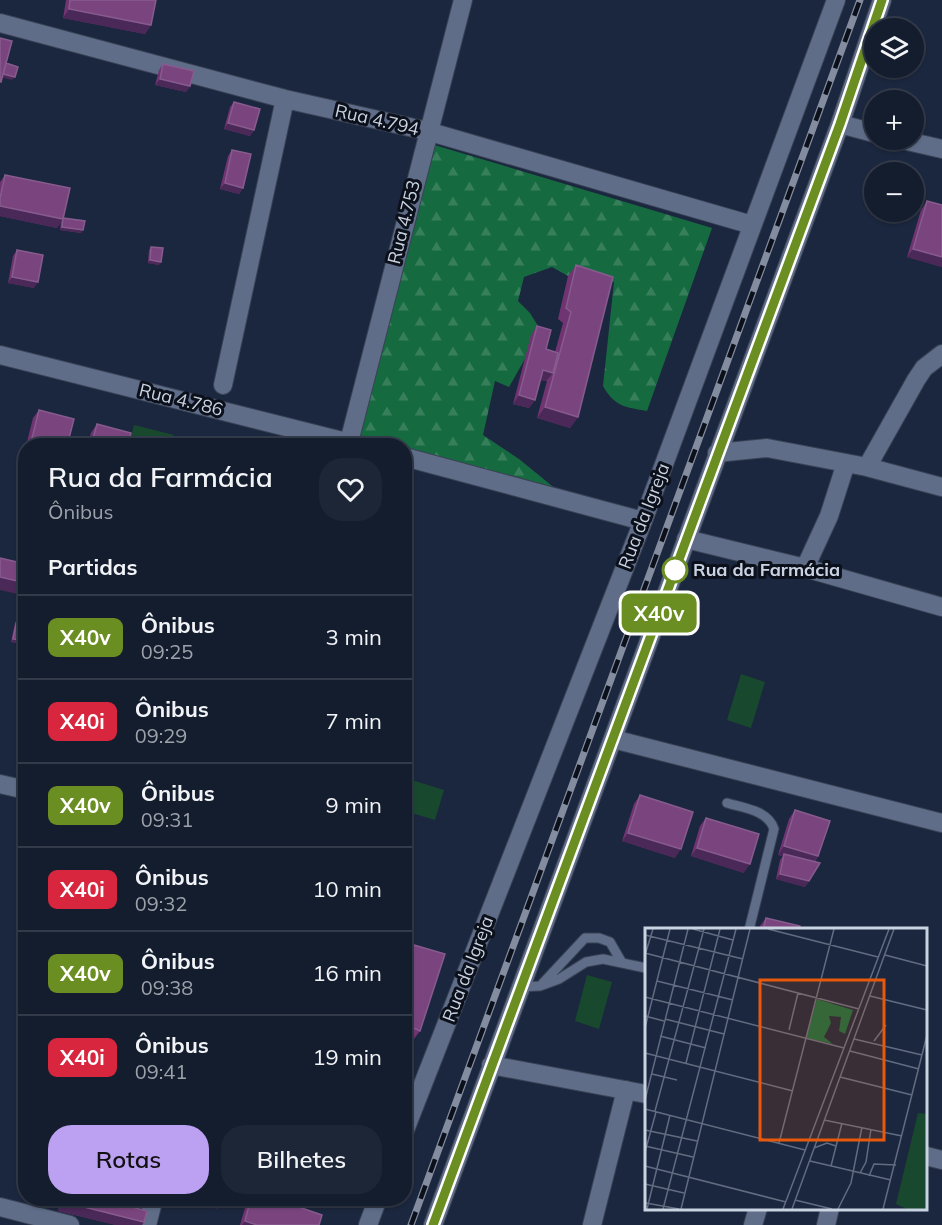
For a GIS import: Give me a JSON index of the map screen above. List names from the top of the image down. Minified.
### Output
{"streets":{"street":["Rua 4.794","Rua 4.753","Rua 4.786","Rua da Igreja"]},"crossings":[["Rua 4.794","Rua 4.753"],["Rua 4.794","Rua da Igreja"]],"places":["Rua da Farmácia"],"lines":["bus line X40v"],"page":{"on_map":"X40v","map_buttons":["+","−"],"heading":[["Rua da Farmácia","Ônibus"],"Partidas"],"list":[{"mark":"X40v","name":"Ônibus","note":"09:25","value":"3 min"},{"mark":"X40i","name":"Ônibus","note":"09:29","value":"7 min"},{"mark":"X40v","name":"Ônibus","note":"09:31","value":"9 min"},{"mark":"X40i","name":"Ônibus","note":"09:32","value":"10 min"},{"mark":"X40v","name":"Ônibus","note":"09:38","value":"16 min"},{"mark":"X40i","name":"Ônibus","note":"09:41","value":"19 min"}],"buttons":["Rotas","Bilhetes"]}}
